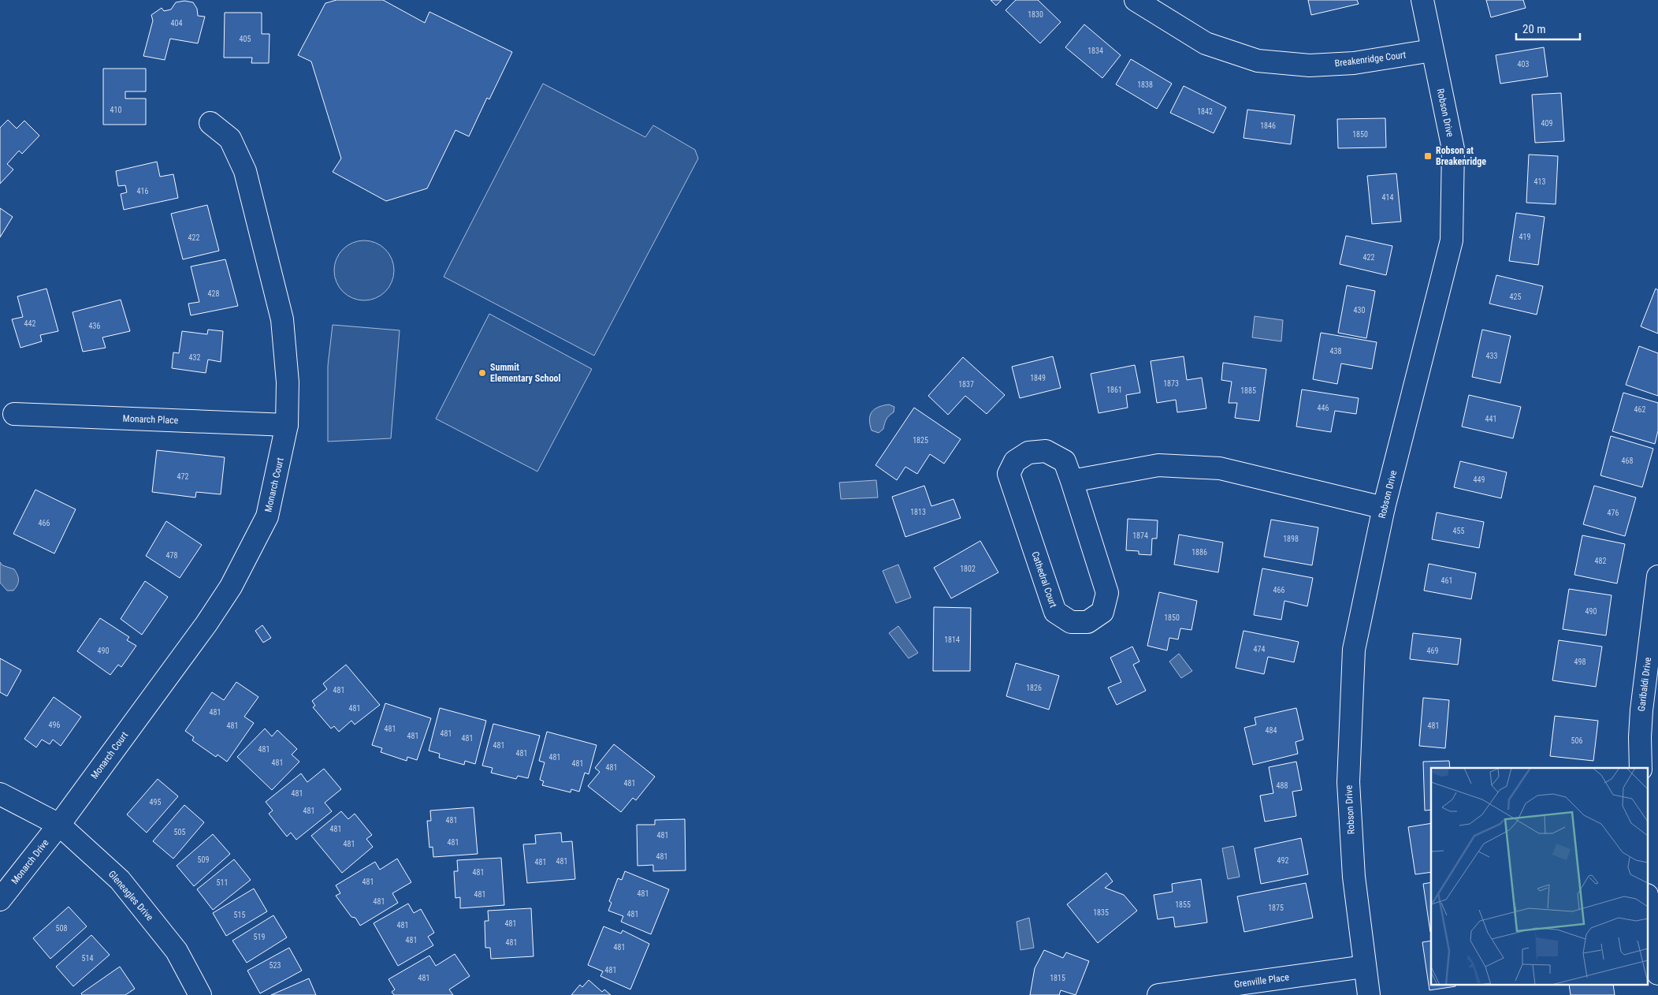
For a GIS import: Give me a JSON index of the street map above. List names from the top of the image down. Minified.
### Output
{"streets":{"street":["Breakenridge Court","Robson Drive","Monarch Place","Monarch Court","Cathedral Court","Garibaldi Drive","Monarch Drive","Gleneagles Drive","Grenville Place"]},"crossings":[["Breakenridge Court","Robson Drive"],["Robson Drive","Grenville Place"],["Monarch Place","Monarch Court"],["Monarch Court","Monarch Drive"],["Monarch Court","Gleneagles Drive"],["Monarch Drive","Gleneagles Drive"]],"places":{"transit":["Robson at Breakenridge"],"other":["Summit Elementary School"]},"house_numbers":["1830","404","405","1834","403","1838","410","1842","409","1846","1850","413","416","414","419","422","422","428","425","430","442","436","438","433","432","1849","1873","1837","1861","1885","446","462","441","1825","468","472","449","1813","476","466","455","1874","1898","1886","478","482","1802","461","466","490","1850","1814","474","490","469","498","1826","481","481","481","496","481","481","481","484","481","481","481","506","481","481","481","481","481","481","481","481","488","481","495","481","481","481","505","481","481","481","481","509","492","481","481","481","481","511","481","481","481","1855","1875","1835","481","515","481","481","508","519","481","481","481","514","523","481","481","1815"],"scale_bar":"20 m"}
